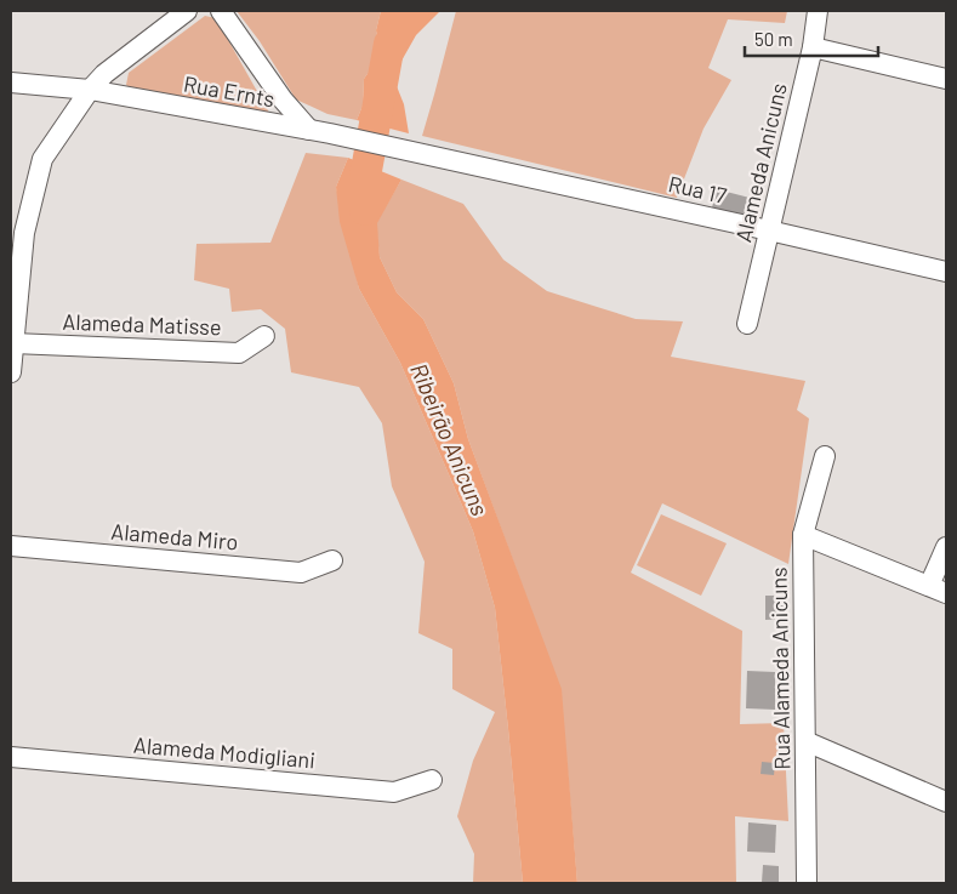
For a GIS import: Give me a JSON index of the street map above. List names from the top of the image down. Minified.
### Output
{"streets":{"street":["Rua Ernts","Alameda Anicuns","Rua 17","Alameda Matisse","Alameda Miro","Rua Alameda Anicuns","Alameda Modigliani"]},"crossings":[["Rua Ernts","Rua 17"],["Alameda Anicuns","Rua 17"]],"water":["Ribeirão Anicuns"],"scale_bar":"50 m"}
